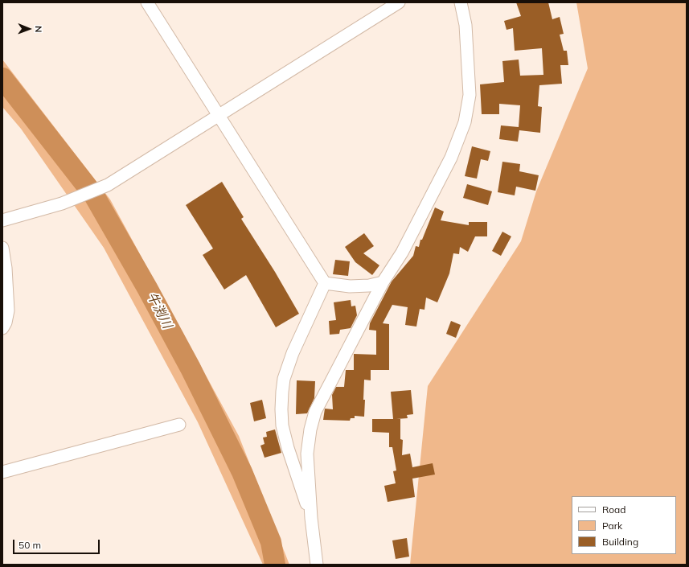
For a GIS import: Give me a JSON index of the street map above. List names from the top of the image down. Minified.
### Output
{"water":["牛渕川"],"legend":["Road","Park","Building"],"scale_bar":"50 m","north":"right"}
